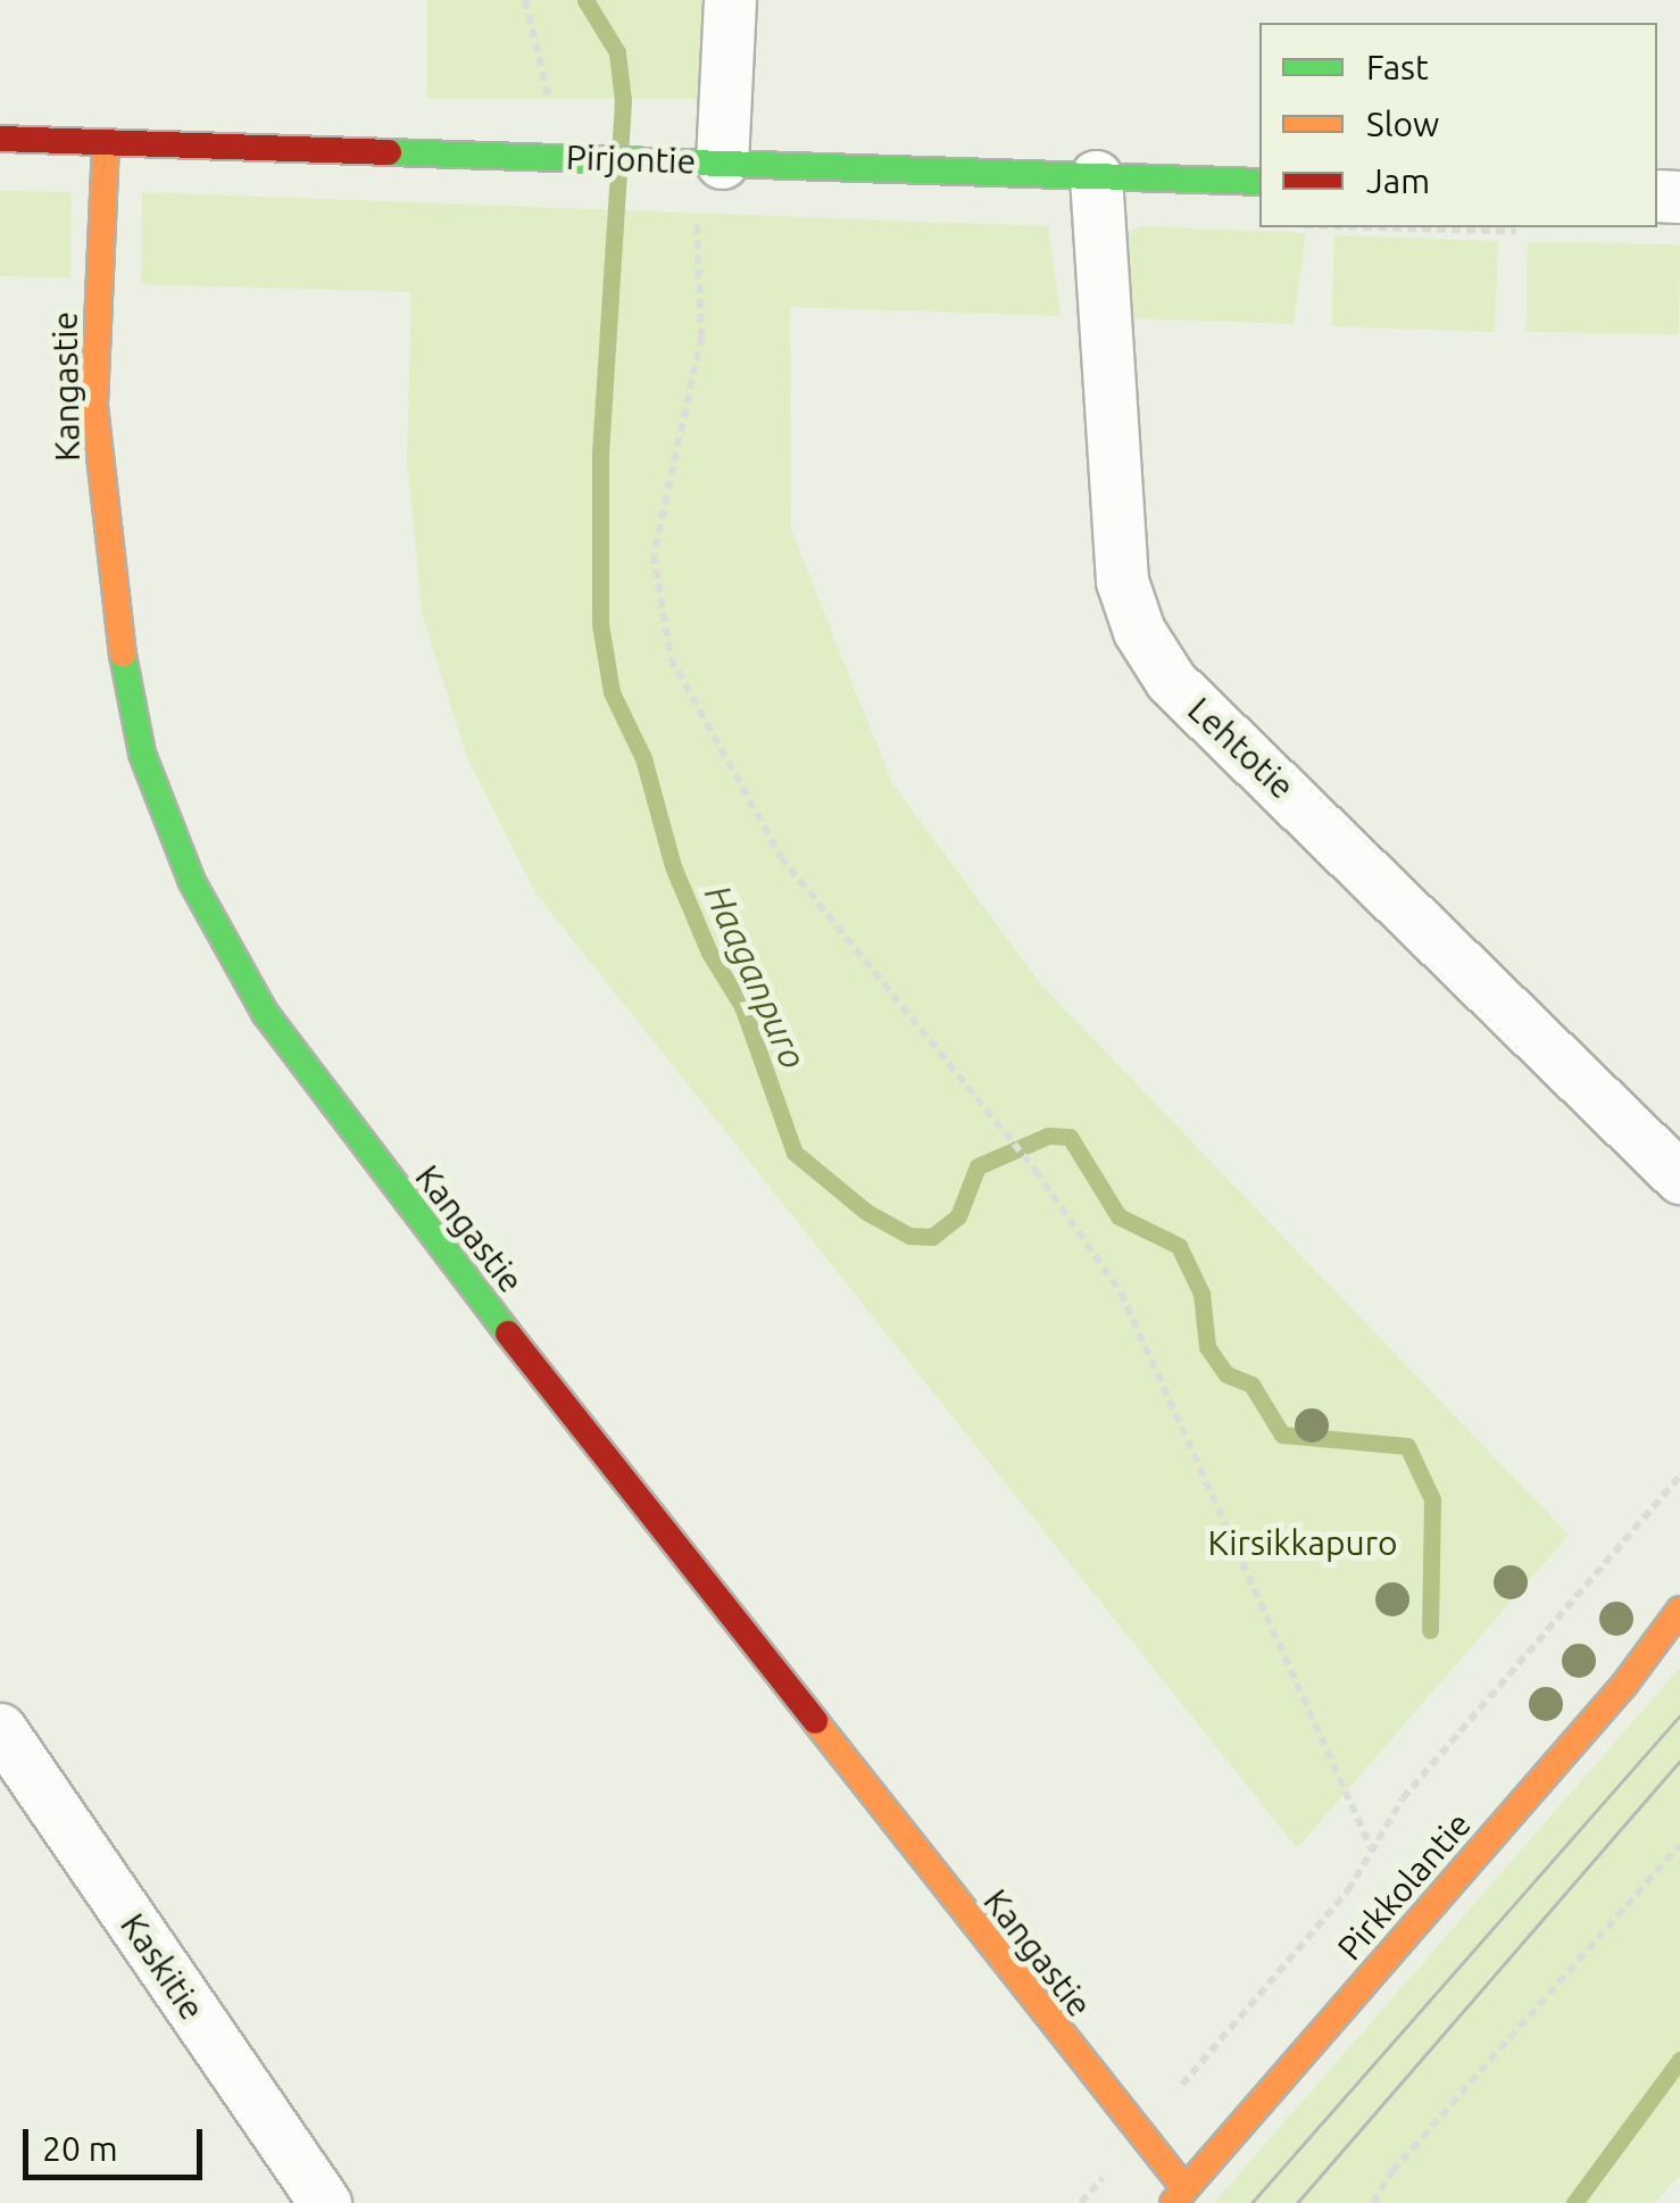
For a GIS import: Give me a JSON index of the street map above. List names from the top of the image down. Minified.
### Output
{"streets":{"street":["Pirjontie","Kangastie","Lehtotie","Pirkkolantie","Kaskitie"]},"crossings":[["Pirjontie","Kangastie"],["Pirjontie","Lehtotie"],["Kangastie","Pirkkolantie"]],"water":["Haaganpuro"],"parks":["Kirsikkapuro"],"legend":["Fast","Slow","Jam"],"scale_bar":"20 m"}
